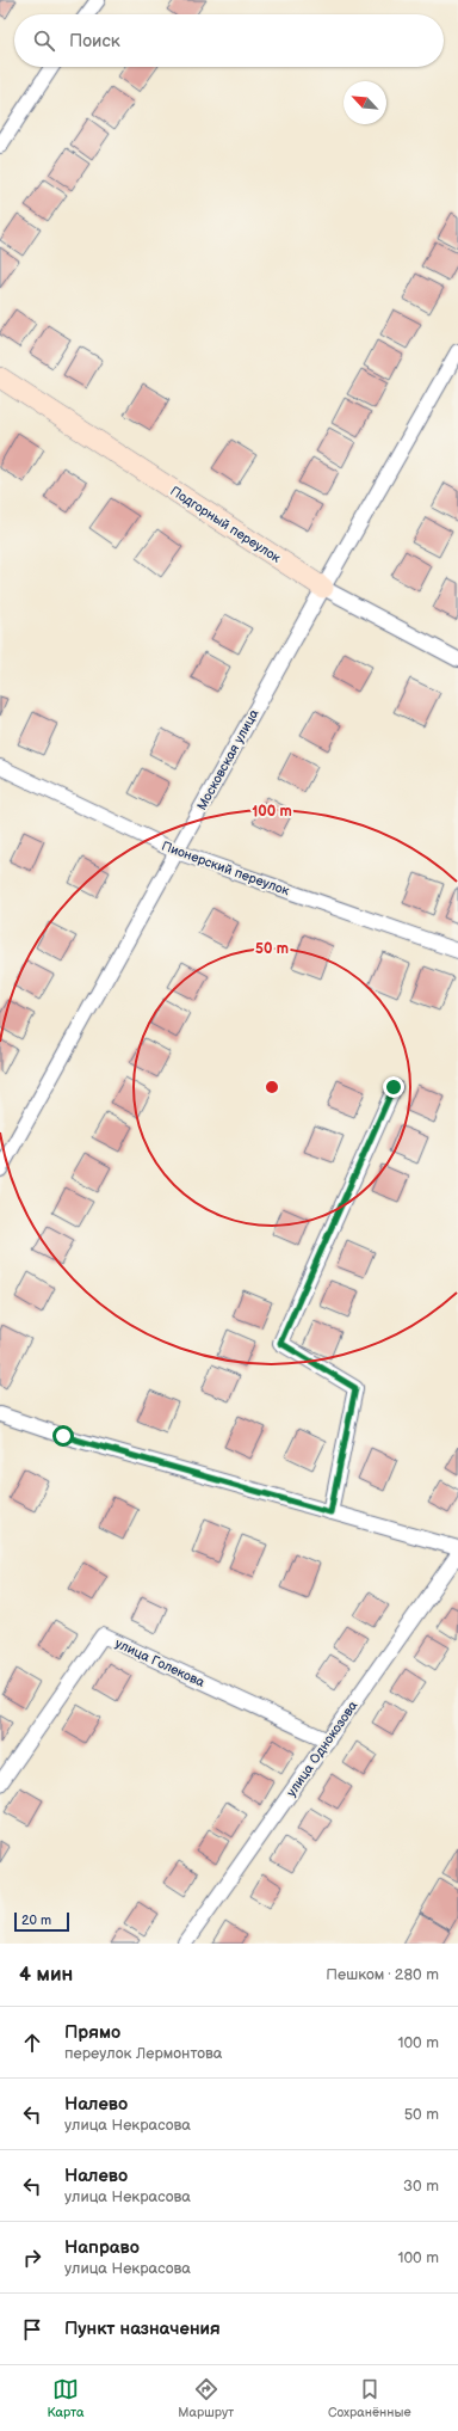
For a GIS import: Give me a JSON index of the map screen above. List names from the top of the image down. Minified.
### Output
{"streets":{"main road":["Подгорный переулок"],"street":["Московская улица","Пионерский переулок","улица Голекова","улица Однокозова"]},"crossings":[["Подгорный переулок","Московская улица"],["Московская улица","Пионерский переулок"],["улица Голекова","улица Однокозова"]],"scale_bar":"20 m","north":"top left","page":{"search":"Поиск","scale":"20 m","heading":["4 мин","Пешком · 280 m"],"list":[["Прямо","переулок Лермонтова","100 m"],["Налево","улица Некрасова","50 m"],["Налево","улица Некрасова","30 m"],["Направо","улица Некрасова","100 m"],"Пункт назначения"],"nav":["Карта","Маршрут","Сохранённые"]},"rings":["100 m","50 m"]}
